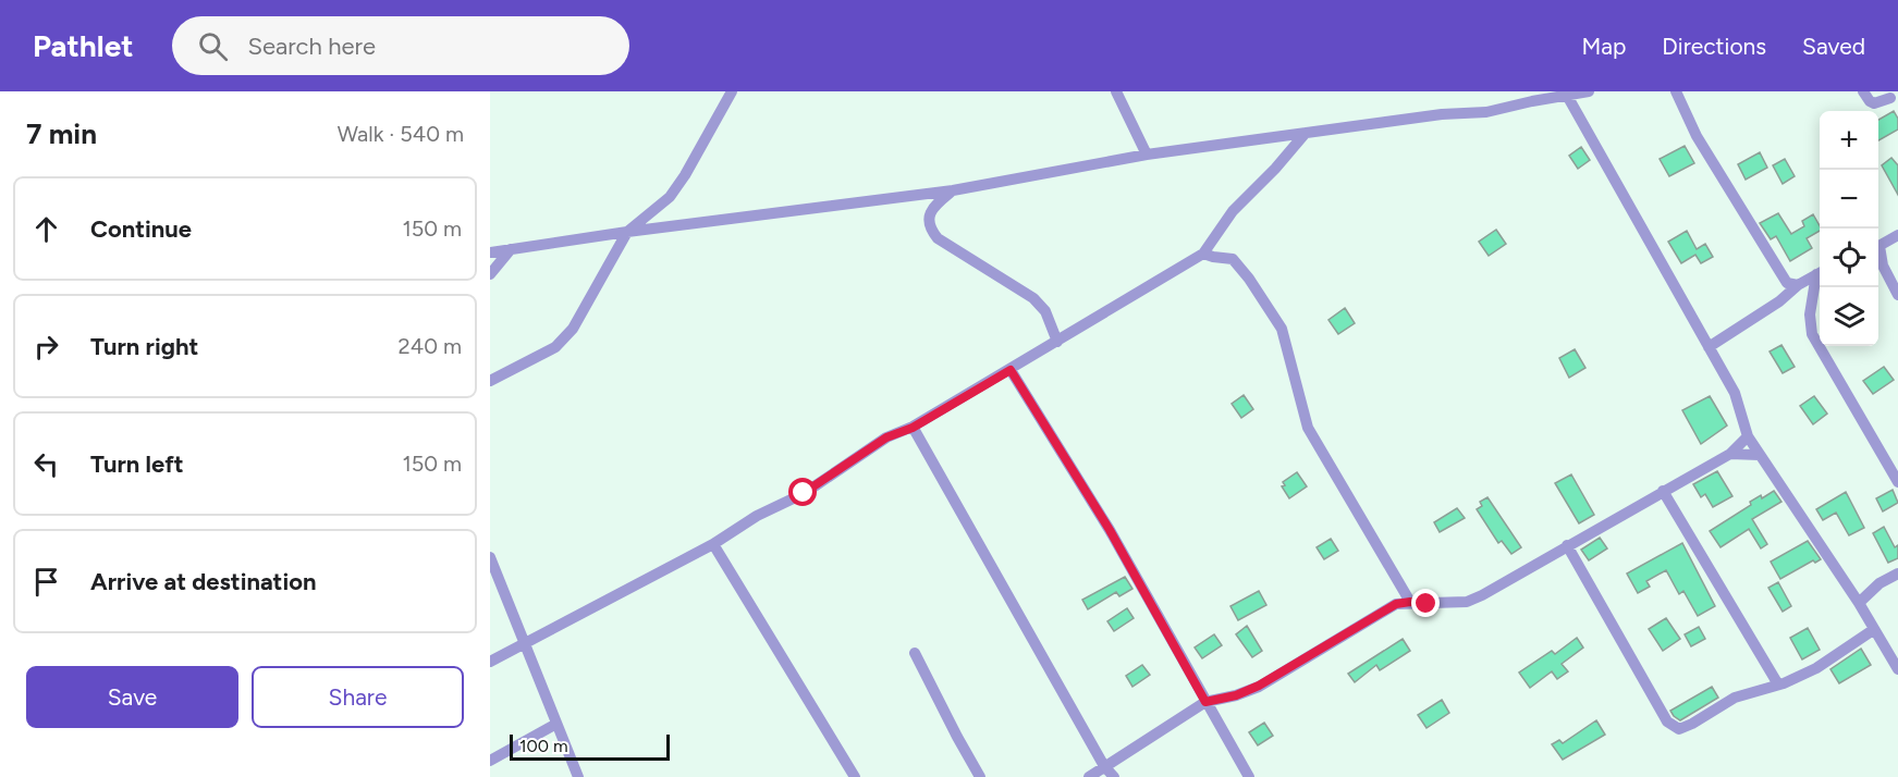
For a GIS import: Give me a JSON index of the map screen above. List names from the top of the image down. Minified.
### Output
{"scale_bar":"100 m","page":{"header":"Pathlet","search":"Search here","nav":["Map","Directions","Saved"],"heading":["7 min","Walk · 540 m"],"map_buttons":["+","−"],"list":[["Continue","150 m"],["Turn right","240 m"],["Turn left","150 m"],"Arrive at destination"],"buttons":["Save","Share"],"scale":"100 m"}}
